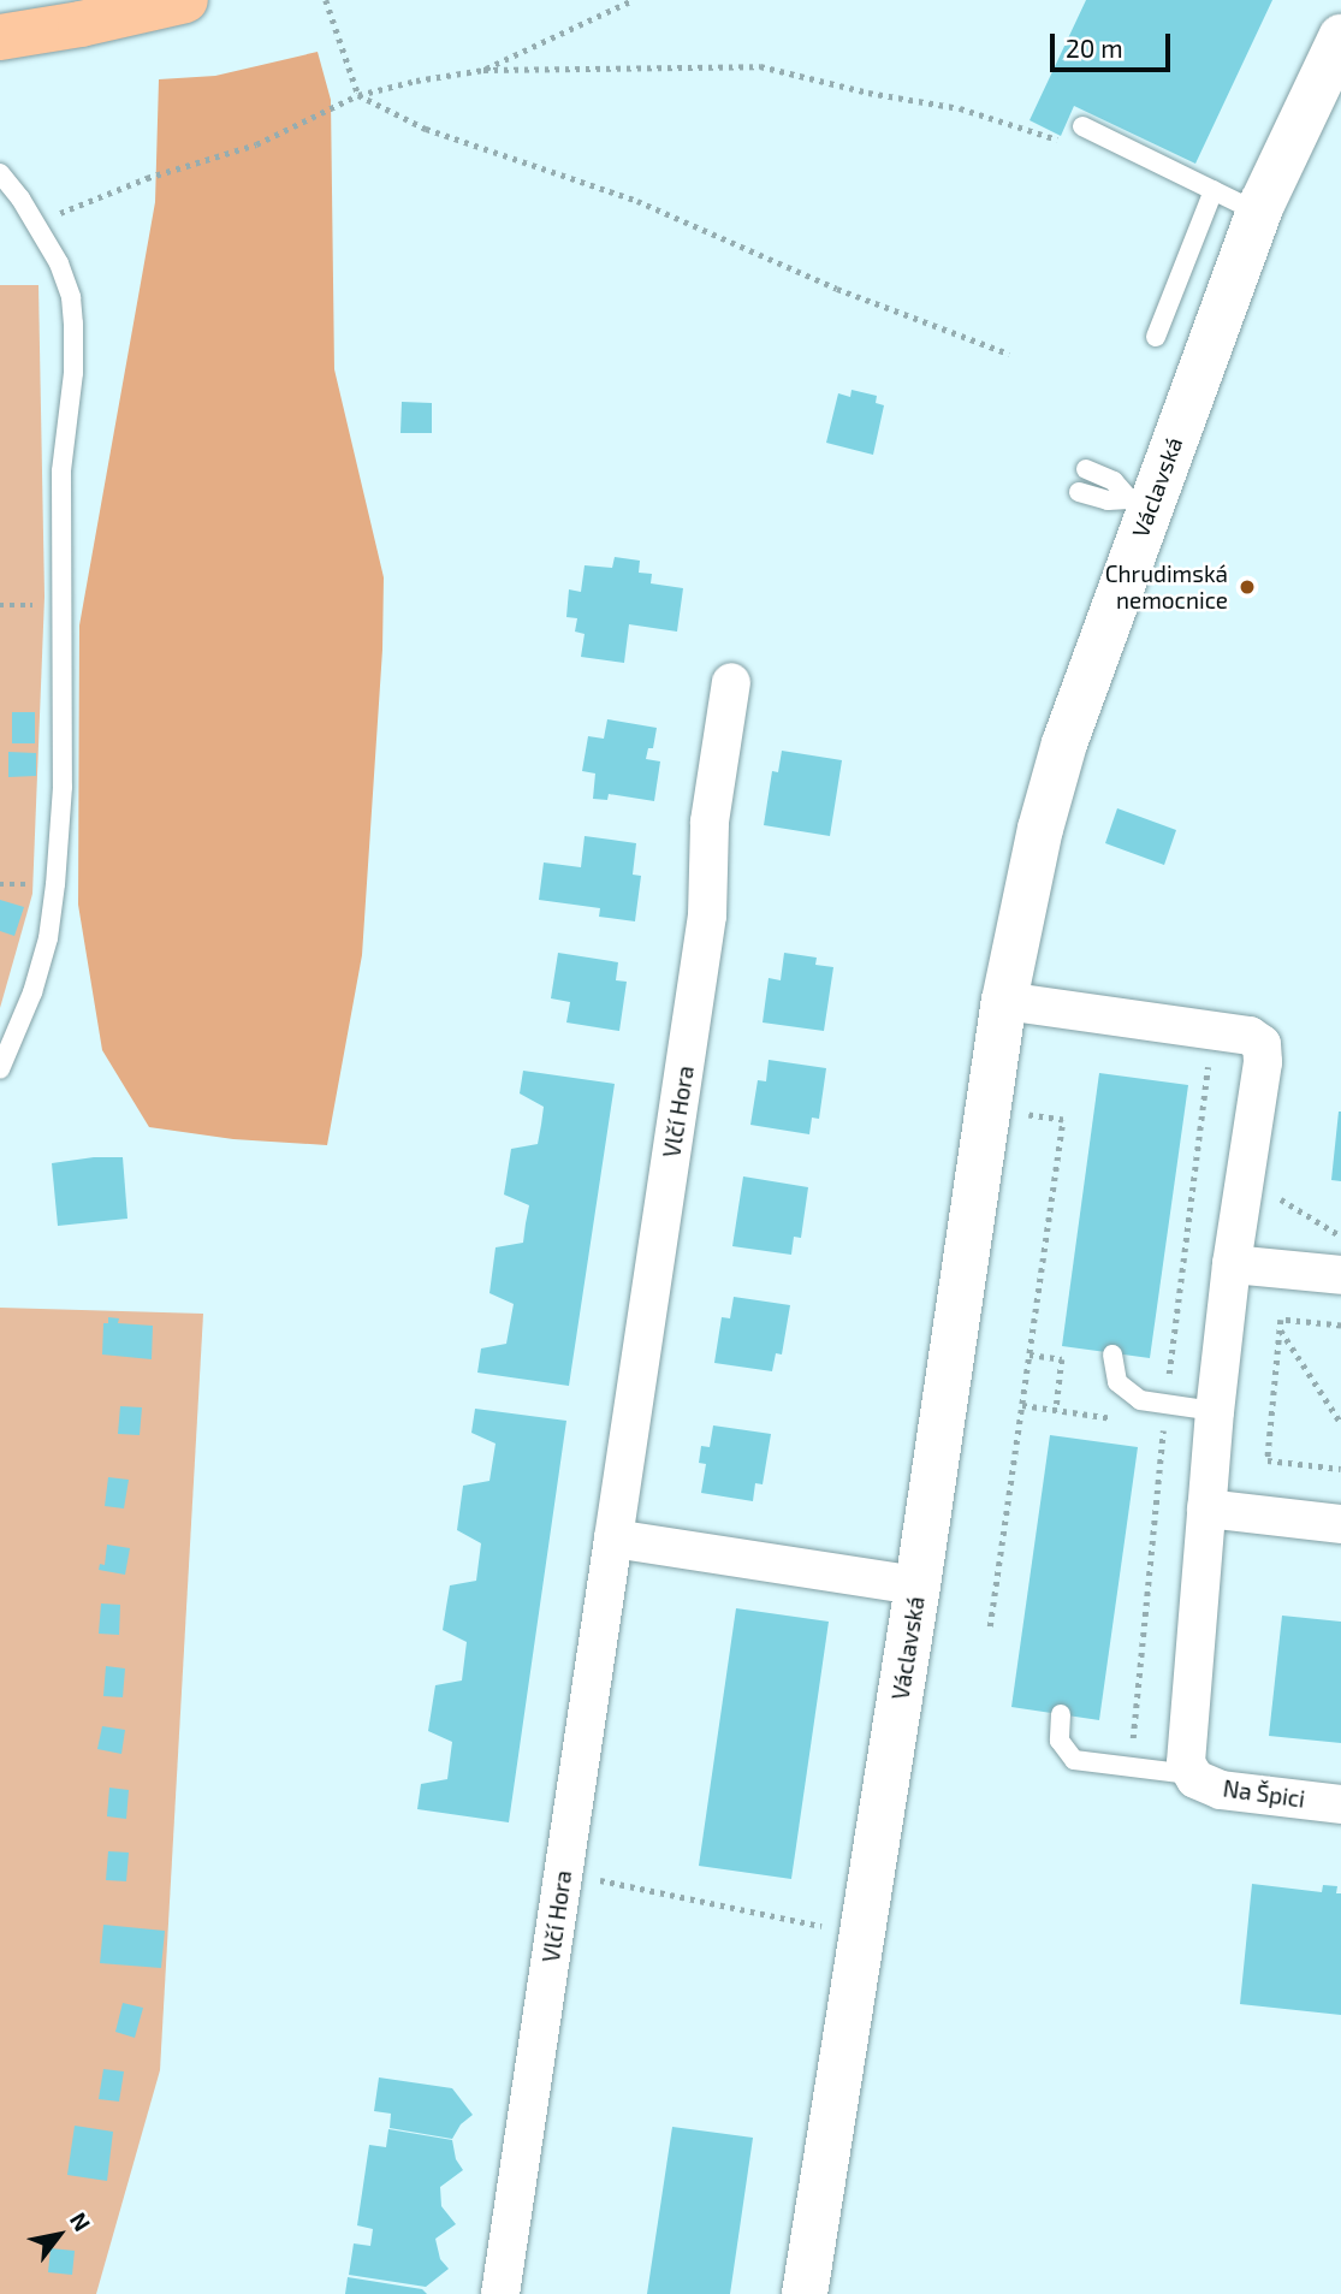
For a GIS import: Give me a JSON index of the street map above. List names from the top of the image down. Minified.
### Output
{"streets":{"street":["Václavská","Vlčí Hora","Na Špici"]},"places":["Chrudimská nemocnice"],"scale_bar":"20 m","north":"top right"}
